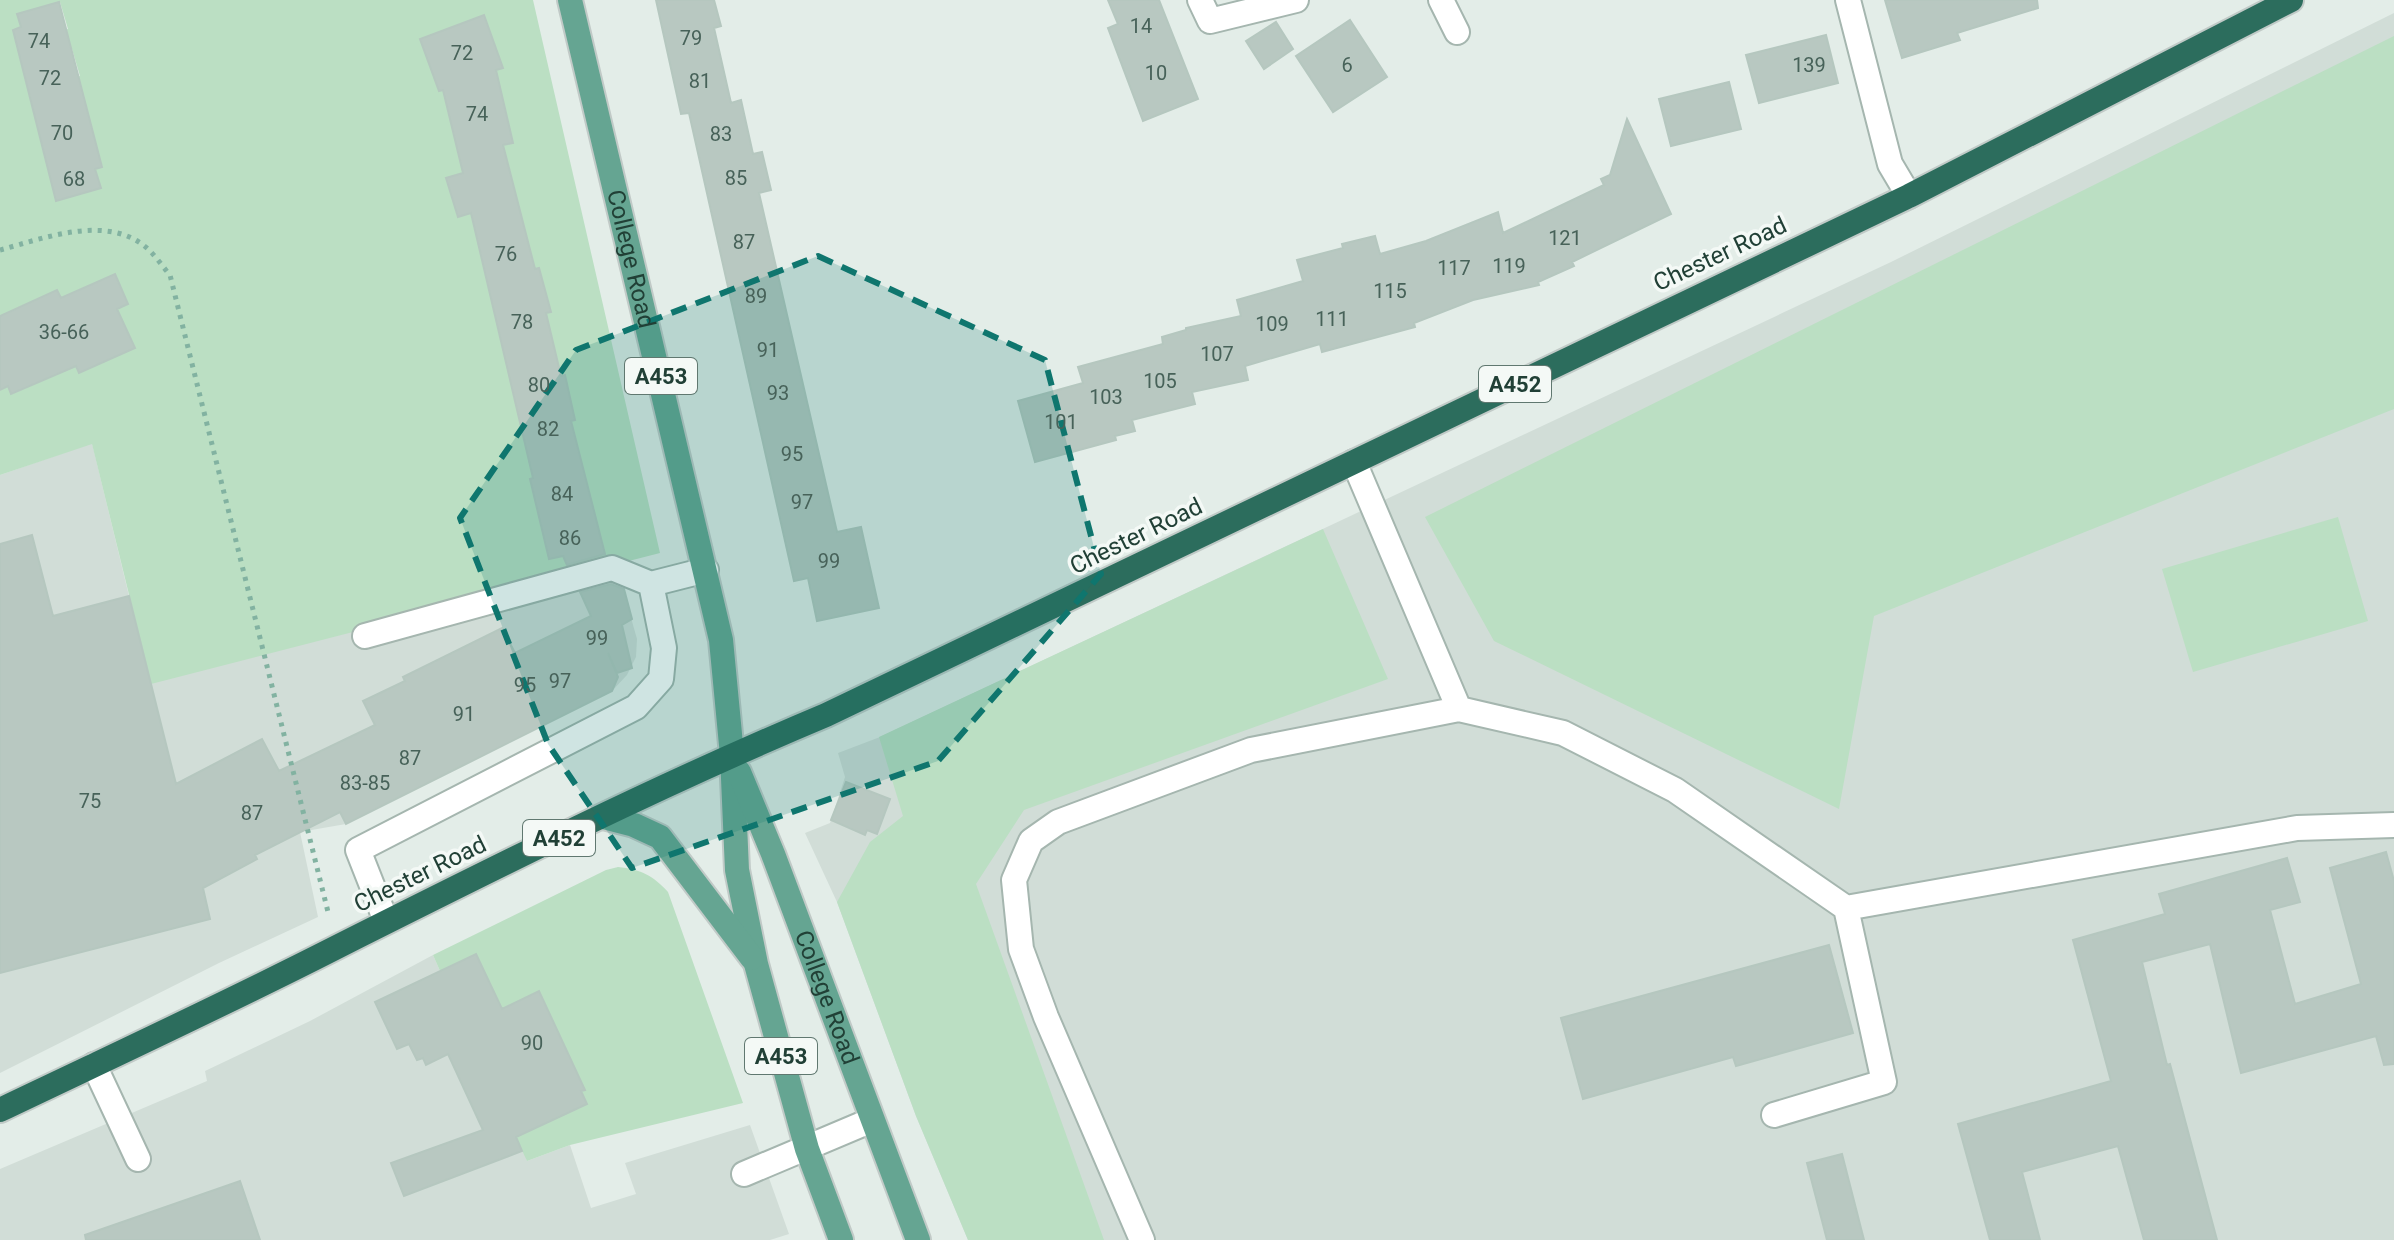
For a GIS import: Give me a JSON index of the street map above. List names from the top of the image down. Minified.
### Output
{"streets":{"highway":["Chester Road","A452"],"main road":["College Road","A453"]},"crossings":[["Chester Road","College Road"]],"house_numbers":["14","79","74","72","6","139","10","72","81","74","70","83","85","68","121","87","76","119","117","115","89","111","78","109","36-66","91","107","105","80","93","103","101","82","95","84","97","86","99","99","97","95","91","87","83-85","75","87","90"]}
